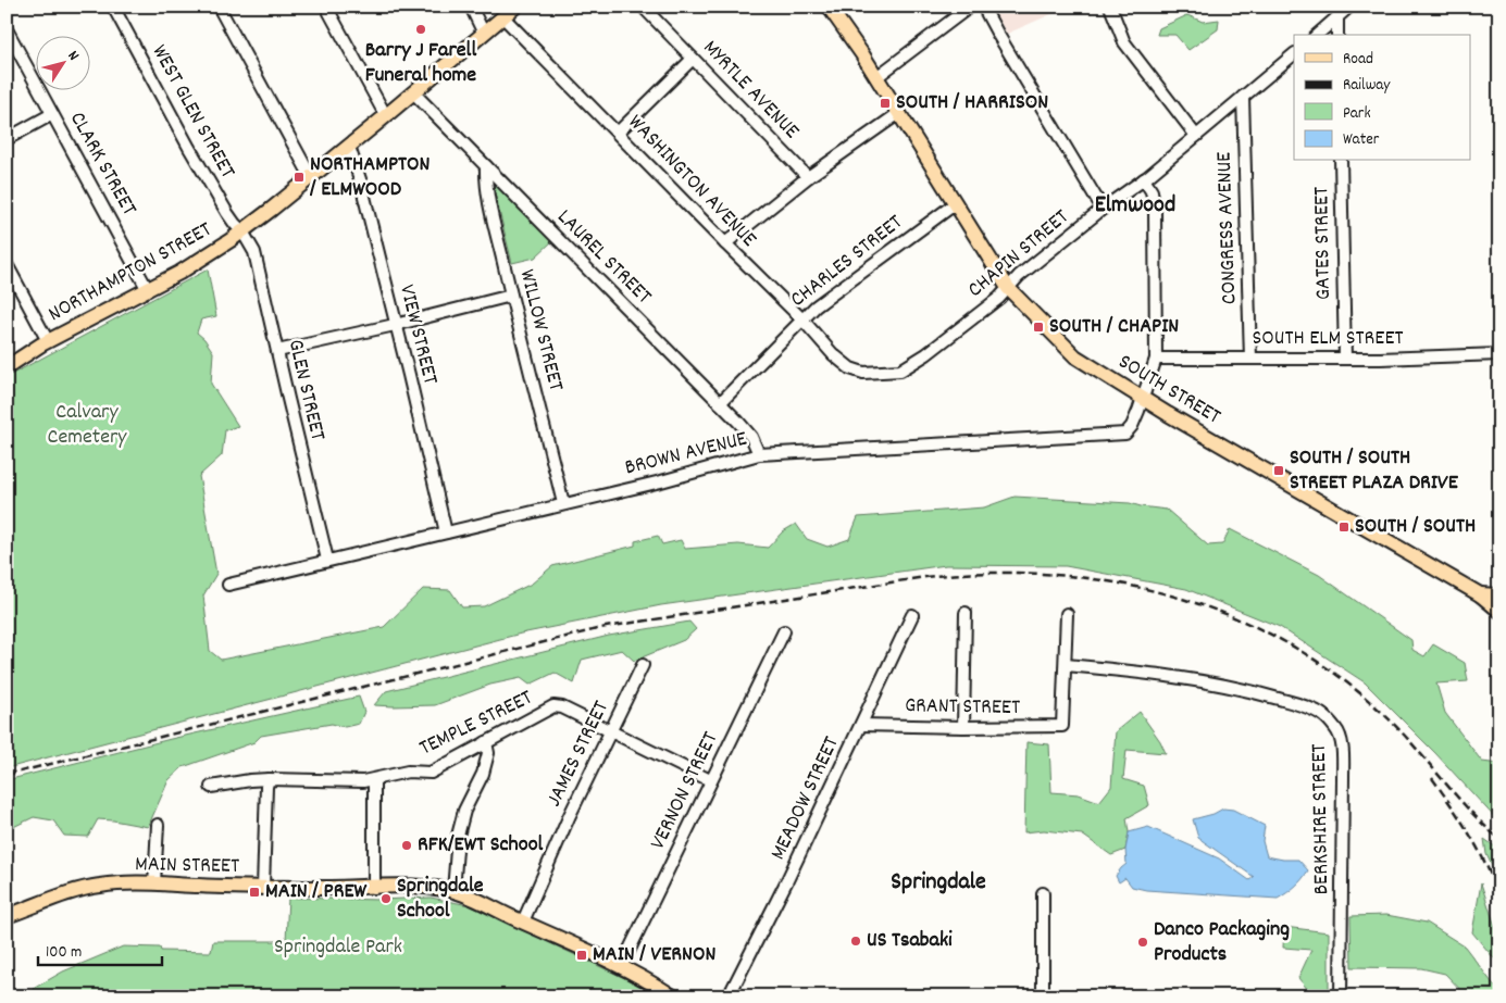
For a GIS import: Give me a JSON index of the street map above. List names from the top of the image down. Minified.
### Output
{"streets":{"main road":["NORTHAMPTON STREET","SOUTH STREET","MAIN STREET"],"street":["MYRTLE AVENUE","WEST GLEN STREET","CLARK STREET","WASHINGTON AVENUE","CONGRESS AVENUE","GATES STREET","CHAPIN STREET","LAUREL STREET","CHARLES STREET","WILLOW STREET","VIEW STREET","SOUTH ELM STREET","GLEN STREET","BROWN AVENUE","GRANT STREET","TEMPLE STREET","JAMES STREET","VERNON STREET","MEADOW STREET","BERKSHIRE STREET"]},"crossings":[["WEST GLEN STREET","NORTHAMPTON STREET"],["WEST GLEN STREET","GLEN STREET"],["CLARK STREET","NORTHAMPTON STREET"],["WASHINGTON AVENUE","CHAPIN STREET"],["WASHINGTON AVENUE","CHARLES STREET"],["WASHINGTON AVENUE","NORTHAMPTON STREET"],["CONGRESS AVENUE","CHAPIN STREET"],["CONGRESS AVENUE","SOUTH ELM STREET"],["GATES STREET","SOUTH ELM STREET"],["CHAPIN STREET","SOUTH STREET"],["LAUREL STREET","CHARLES STREET"],["LAUREL STREET","NORTHAMPTON STREET"],["LAUREL STREET","WILLOW STREET"],["LAUREL STREET","BROWN AVENUE"],["CHARLES STREET","SOUTH STREET"],["NORTHAMPTON STREET","VIEW STREET"],["NORTHAMPTON STREET","GLEN STREET"],["WILLOW STREET","BROWN AVENUE"],["VIEW STREET","BROWN AVENUE"],["GLEN STREET","BROWN AVENUE"],["SOUTH STREET","BROWN AVENUE"],["GRANT STREET","MEADOW STREET"],["GRANT STREET","BERKSHIRE STREET"],["TEMPLE STREET","JAMES STREET"],["TEMPLE STREET","VERNON STREET"],["JAMES STREET","MAIN STREET"],["VERNON STREET","MAIN STREET"]],"districts":["Elmwood","Springdale"],"parks":["Calvary Cemetery","Springdale Park"],"places":{"other":["Barry J Farell Funeral home","RFK/EWT School","Springdale School","US Tsabaki","Danco Packaging Products"],"transit":["SOUTH / HARRISON","NORTHAMPTON / ELMWOOD","SOUTH / CHAPIN","SOUTH / SOUTH STREET PLAZA DRIVE","SOUTH / SOUTH","MAIN / PREW","MAIN / VERNON"]},"legend":["Road","Railway","Park","Water"],"scale_bar":"100 m","north":"top right"}
